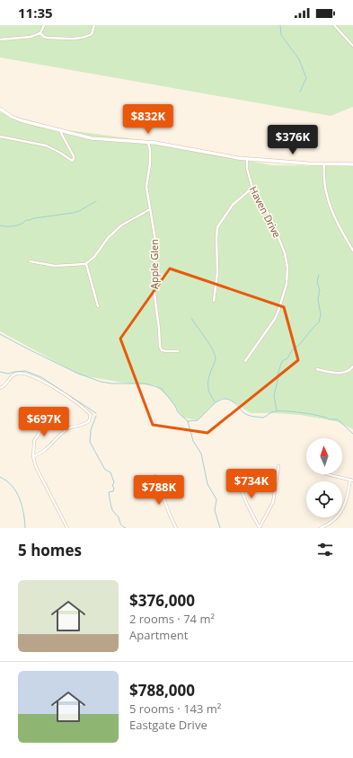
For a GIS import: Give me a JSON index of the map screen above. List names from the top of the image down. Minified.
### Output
{"streets":{"street":["Haven Drive","Apple Glen"]},"north":"top","page":{"status":"11:35","price":["$832K","$376K","$697K","$734K","$788K"],"heading":"5 homes","list":[{"name":"$376,000","note":"2 rooms · 74 m² · Apartment"},{"name":"$788,000","note":"5 rooms · 143 m² · Eastgate Drive"}]}}
